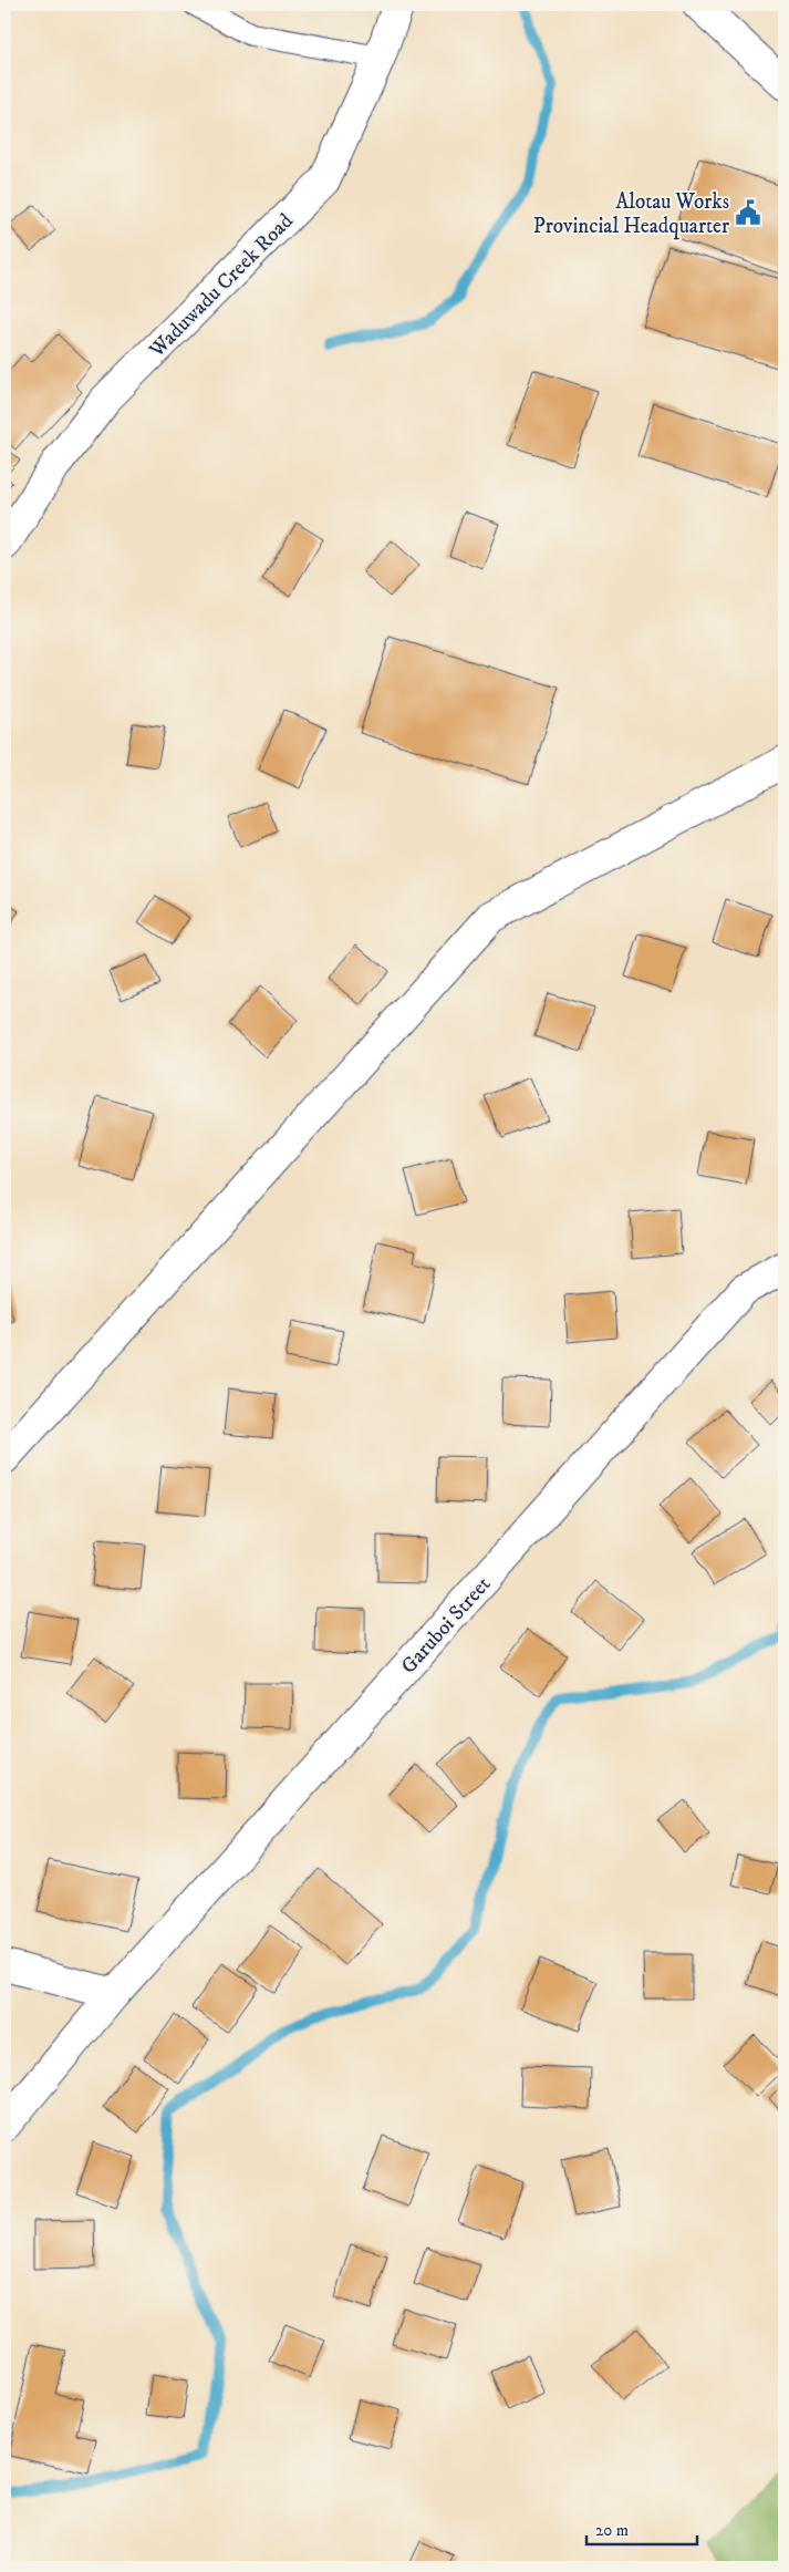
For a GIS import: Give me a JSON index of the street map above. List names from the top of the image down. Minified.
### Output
{"streets":{"street":["Waduwadu Creek Road","Garuboi Street"]},"places":{"public building":["Alotau Works Provincial Headquarter"]},"scale_bar":"20 m"}
